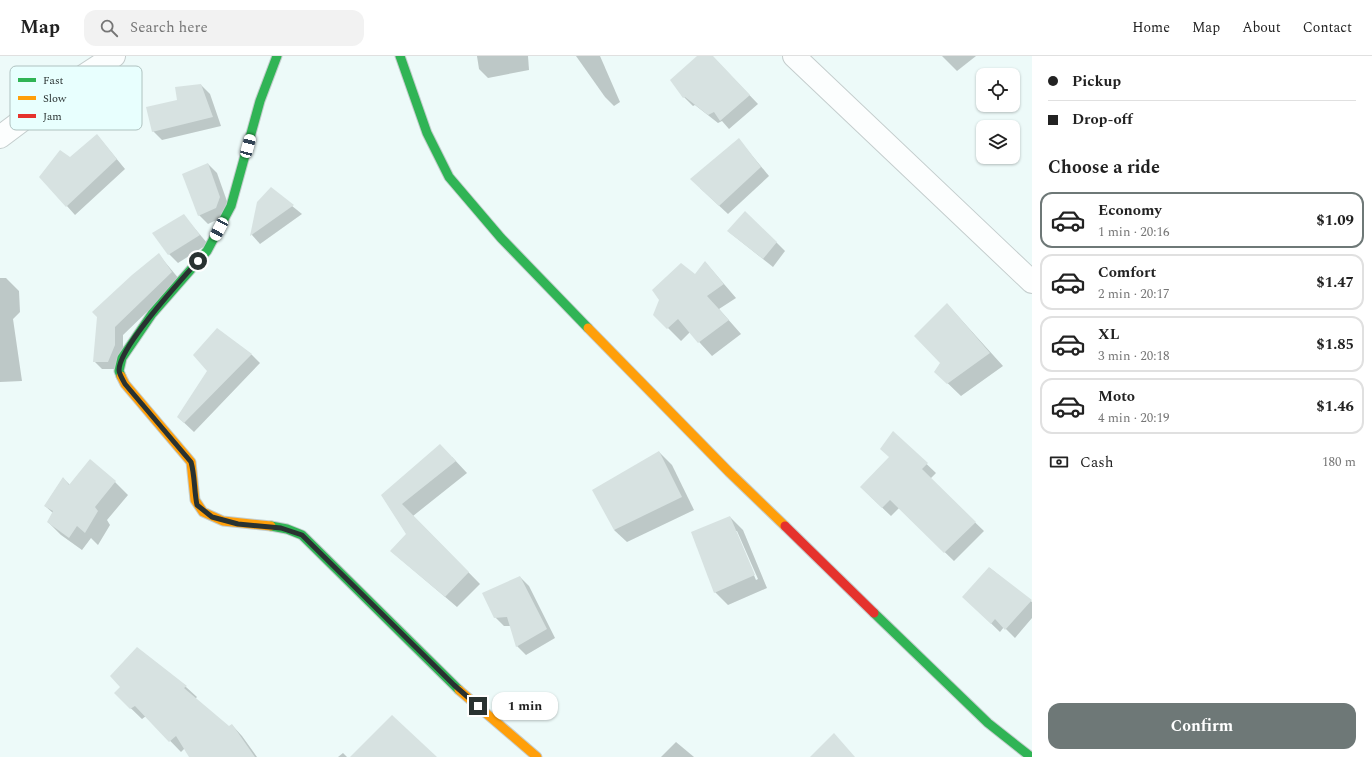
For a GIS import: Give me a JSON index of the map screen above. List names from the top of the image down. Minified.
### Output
{"legend":["Fast","Slow","Jam"],"page":{"header":"Map","search":"Search here","nav":["Home","Map","About","Contact"],"banner":["Pickup","Drop-off"],"heading":"Choose a ride","list":[{"name":"Economy","note":"1 min · 20:16","value":"$1.09"},{"name":"Comfort","note":"2 min · 20:17","value":"$1.47"},{"name":"XL","note":"3 min · 20:18","value":"$1.85"},{"name":"Moto","note":"4 min · 20:19","value":"$1.46"}],"pay":["Cash","180 m"],"bubble":"1 min","buttons":"Confirm"}}
